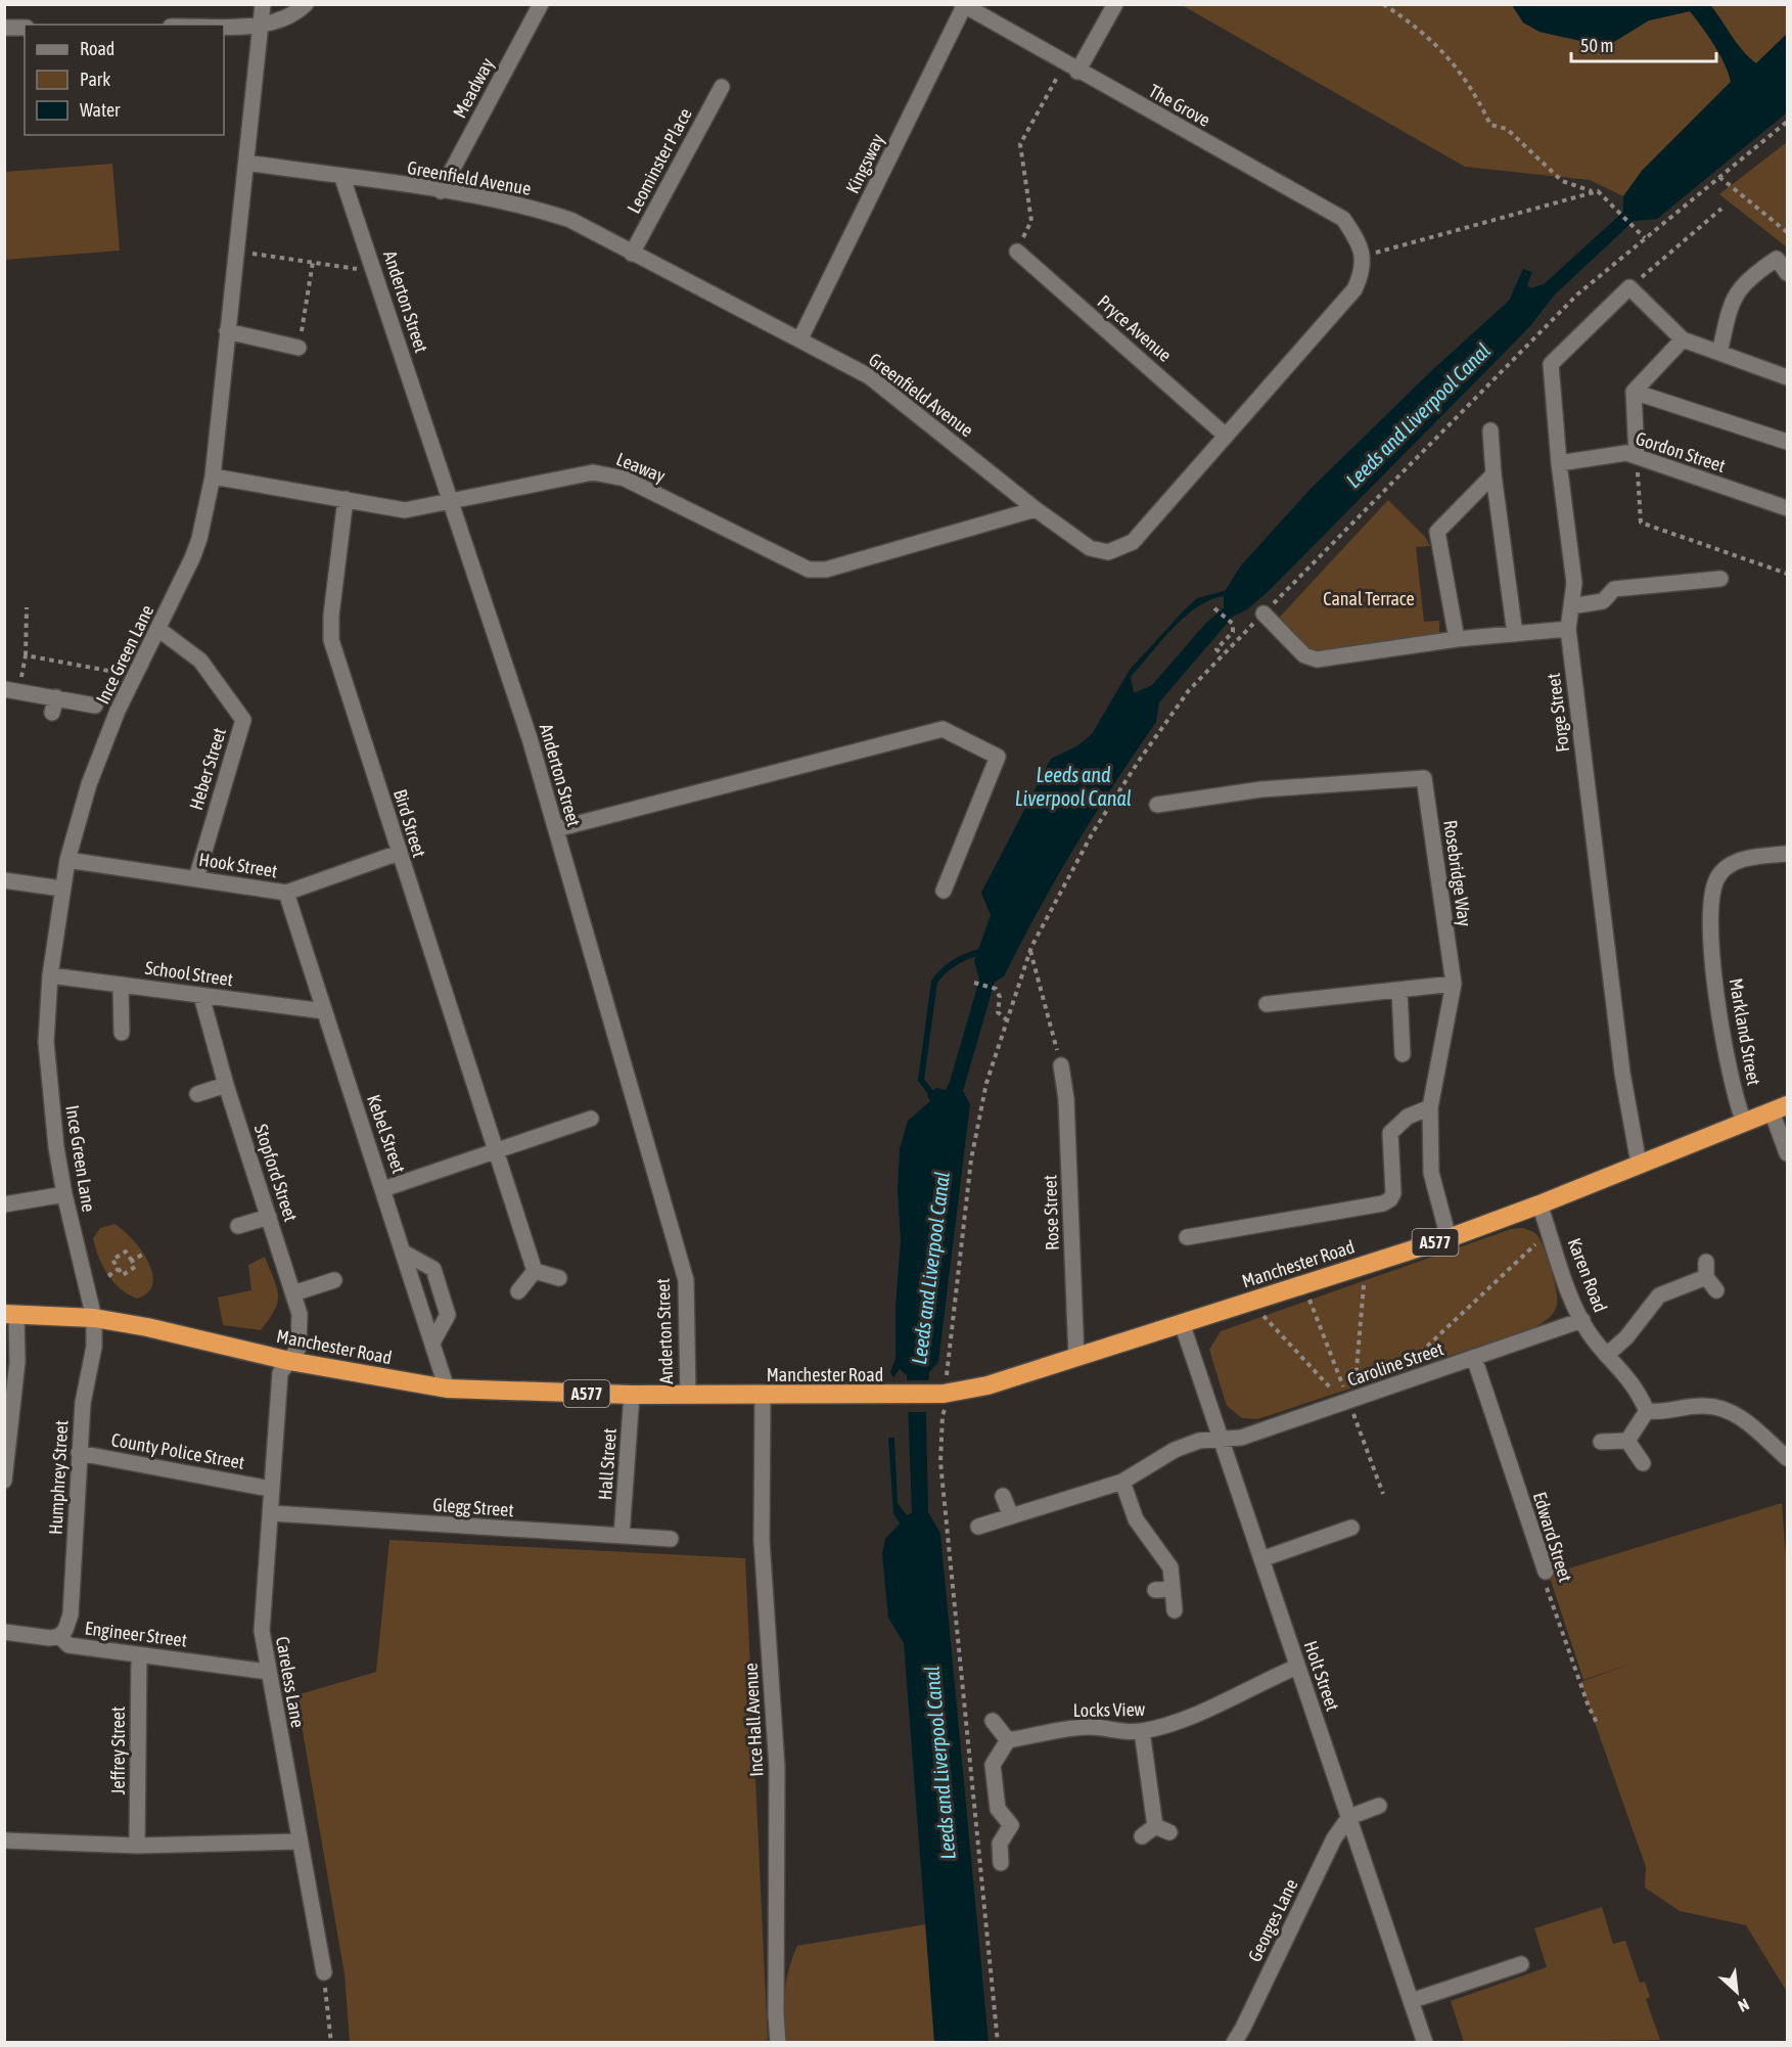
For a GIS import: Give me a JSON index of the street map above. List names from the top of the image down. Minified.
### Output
{"streets":{"highway":["A577","Manchester Road"],"street":["Meadway","The Grove","Leominster Place","Kingsway","Greenfield Avenue","Anderton Street","Pryce Avenue","Gordon Street","Leaway","Ince Green Lane","Forge Street","Heber Street","Bird Street","Hook Street","Rosebridge Way","School Street","Markland Street","Kebel Street","Stopford Street","Rose Street","Karen Road","Caroline Street","County Police Street","Hall Street","Humphrey Street","Glegg Street","Edward Street","Engineer Street","Holt Street","Careless Lane","Locks View","Ince Hall Avenue","Jeffrey Street","Georges Lane"]},"crossings":[["Meadway","Greenfield Avenue"],["The Grove","Kingsway"],["The Grove","Greenfield Avenue"],["Leominster Place","Greenfield Avenue"],["Kingsway","Greenfield Avenue"],["Greenfield Avenue","Anderton Street"],["Greenfield Avenue","Pryce Avenue"],["Greenfield Avenue","Leaway"],["Greenfield Avenue","Ince Green Lane"],["Anderton Street","Leaway"],["Anderton Street","Manchester Road"],["Gordon Street","Forge Street"],["Leaway","Ince Green Lane"],["Leaway","Bird Street"],["Ince Green Lane","Heber Street"],["Ince Green Lane","Hook Street"],["Ince Green Lane","School Street"],["Ince Green Lane","Manchester Road"],["Ince Green Lane","Humphrey Street"],["Forge Street","Manchester Road"],["Heber Street","Hook Street"],["Bird Street","Hook Street"],["Hook Street","Kebel Street"],["Rosebridge Way","Manchester Road"],["School Street","Kebel Street"],["School Street","Stopford Street"],["Markland Street","Manchester Road"],["Kebel Street","Manchester Road"],["Stopford Street","Manchester Road"],["Stopford Street","Careless Lane"],["Rose Street","Manchester Road"],["Manchester Road","Karen Road"],["Manchester Road","Hall Street"],["Manchester Road","Humphrey Street"],["Manchester Road","Holt Street"],["Manchester Road","Careless Lane"],["Manchester Road","Ince Hall Avenue"],["Karen Road","Caroline Street"],["Caroline Street","Edward Street"],["Caroline Street","Holt Street"],["County Police Street","Humphrey Street"],["County Police Street","Careless Lane"],["Hall Street","Glegg Street"],["Humphrey Street","Engineer Street"],["Glegg Street","Careless Lane"],["Engineer Street","Careless Lane"],["Engineer Street","Jeffrey Street"],["Holt Street","Locks View"],["Holt Street","Georges Lane"]],"water":["Leeds and Liverpool Canal"],"parks":["Canal Terrace"],"legend":["Road","Park","Water"],"scale_bar":"50 m","north":"bottom right"}
